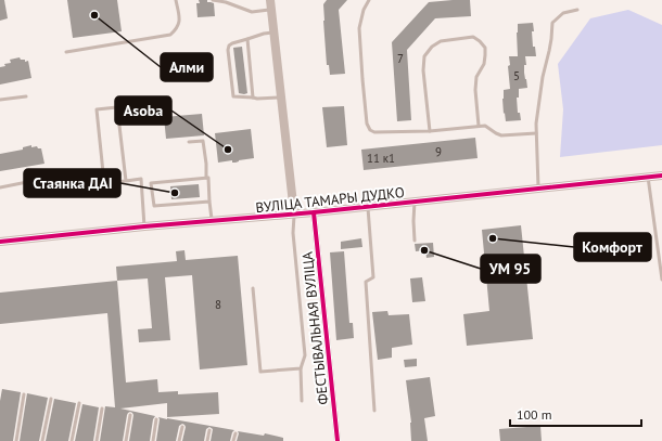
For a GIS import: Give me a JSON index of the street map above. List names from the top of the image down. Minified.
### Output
{"streets":{"street":["ВУЛІЦА ТАМАРЫ ДУДКО","ФЕСТЫВАЛЬНАЯ ВУЛІЦА"]},"crossings":[["ВУЛІЦА ТАМАРЫ ДУДКО","ФЕСТЫВАЛЬНАЯ ВУЛІЦА"]],"places":["Алми","Asoba","Стаянка ДАІ","Комфорт","УМ 95"],"house_numbers":["7","5","9","11 к1","8"],"scale_bar":"100 m"}
